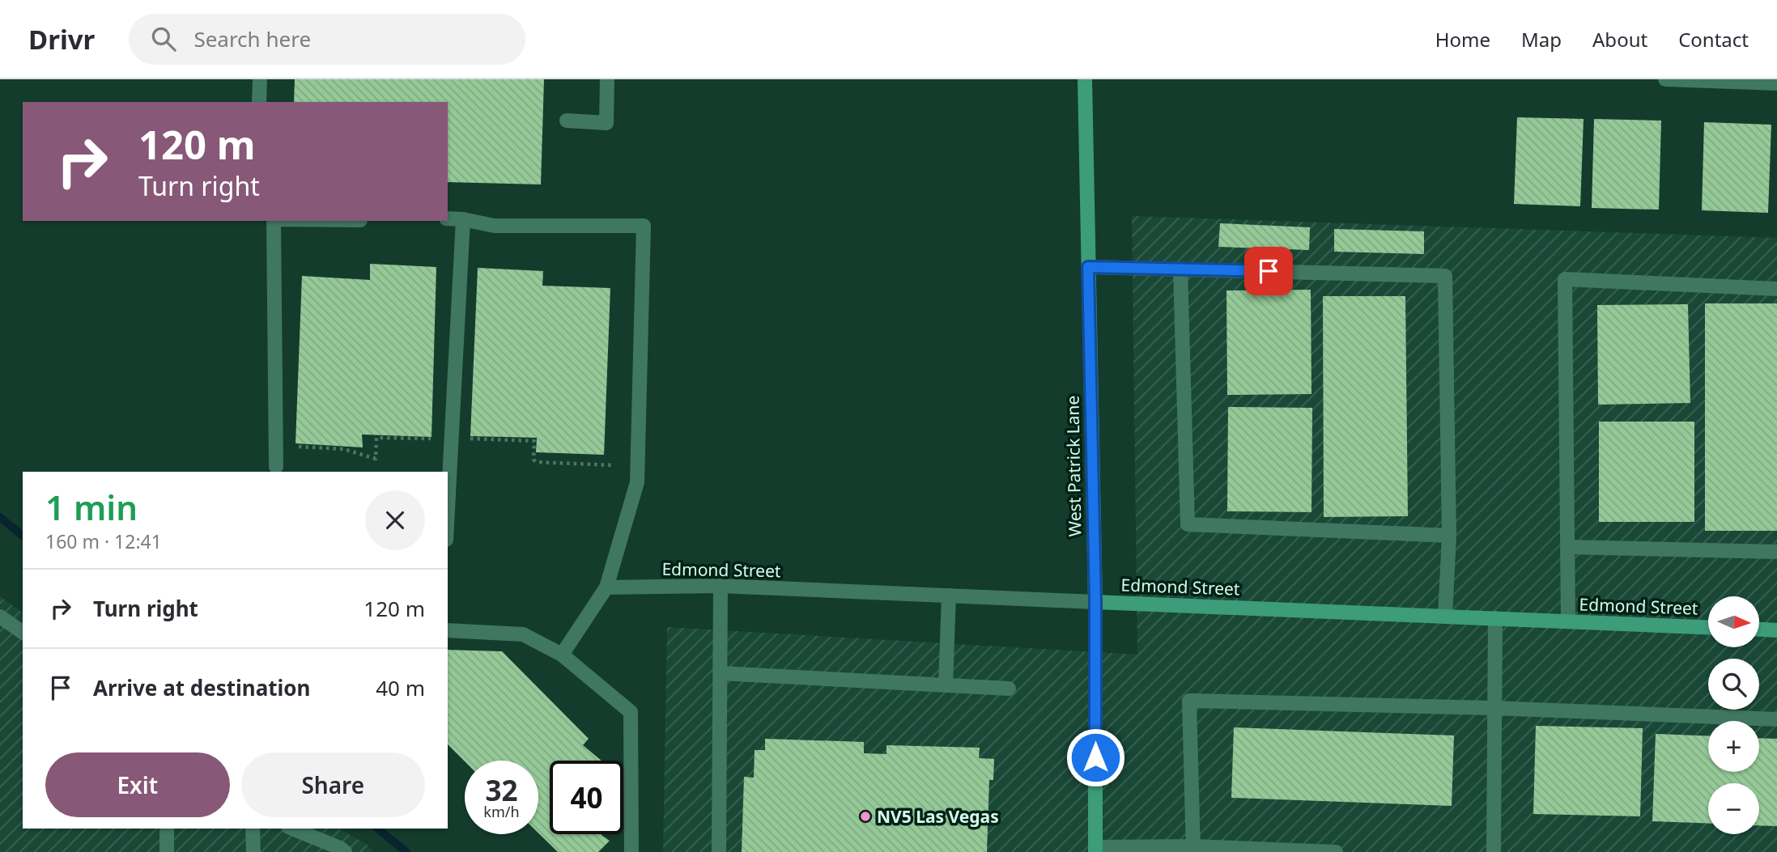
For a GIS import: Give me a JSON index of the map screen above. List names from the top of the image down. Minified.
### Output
{"streets":{"street":["West Patrick Lane","Edmond Street"]},"crossings":[["West Patrick Lane","Edmond Street"]],"places":["NV5 Las Vegas"],"north":"right","page":{"header":"Drivr","search":"Search here","nav":["Home","Map","About","Contact"],"turn":["120 m","Turn right"],"heading":["1 min","160 m · 12:41"],"list":[{"name":"Turn right","value":"120 m"},{"name":"Arrive at destination","value":"40 m"}],"map_buttons":["+","−"],"buttons":["Exit","Share"],"speed":"32 km/h","limit":"40"}}
